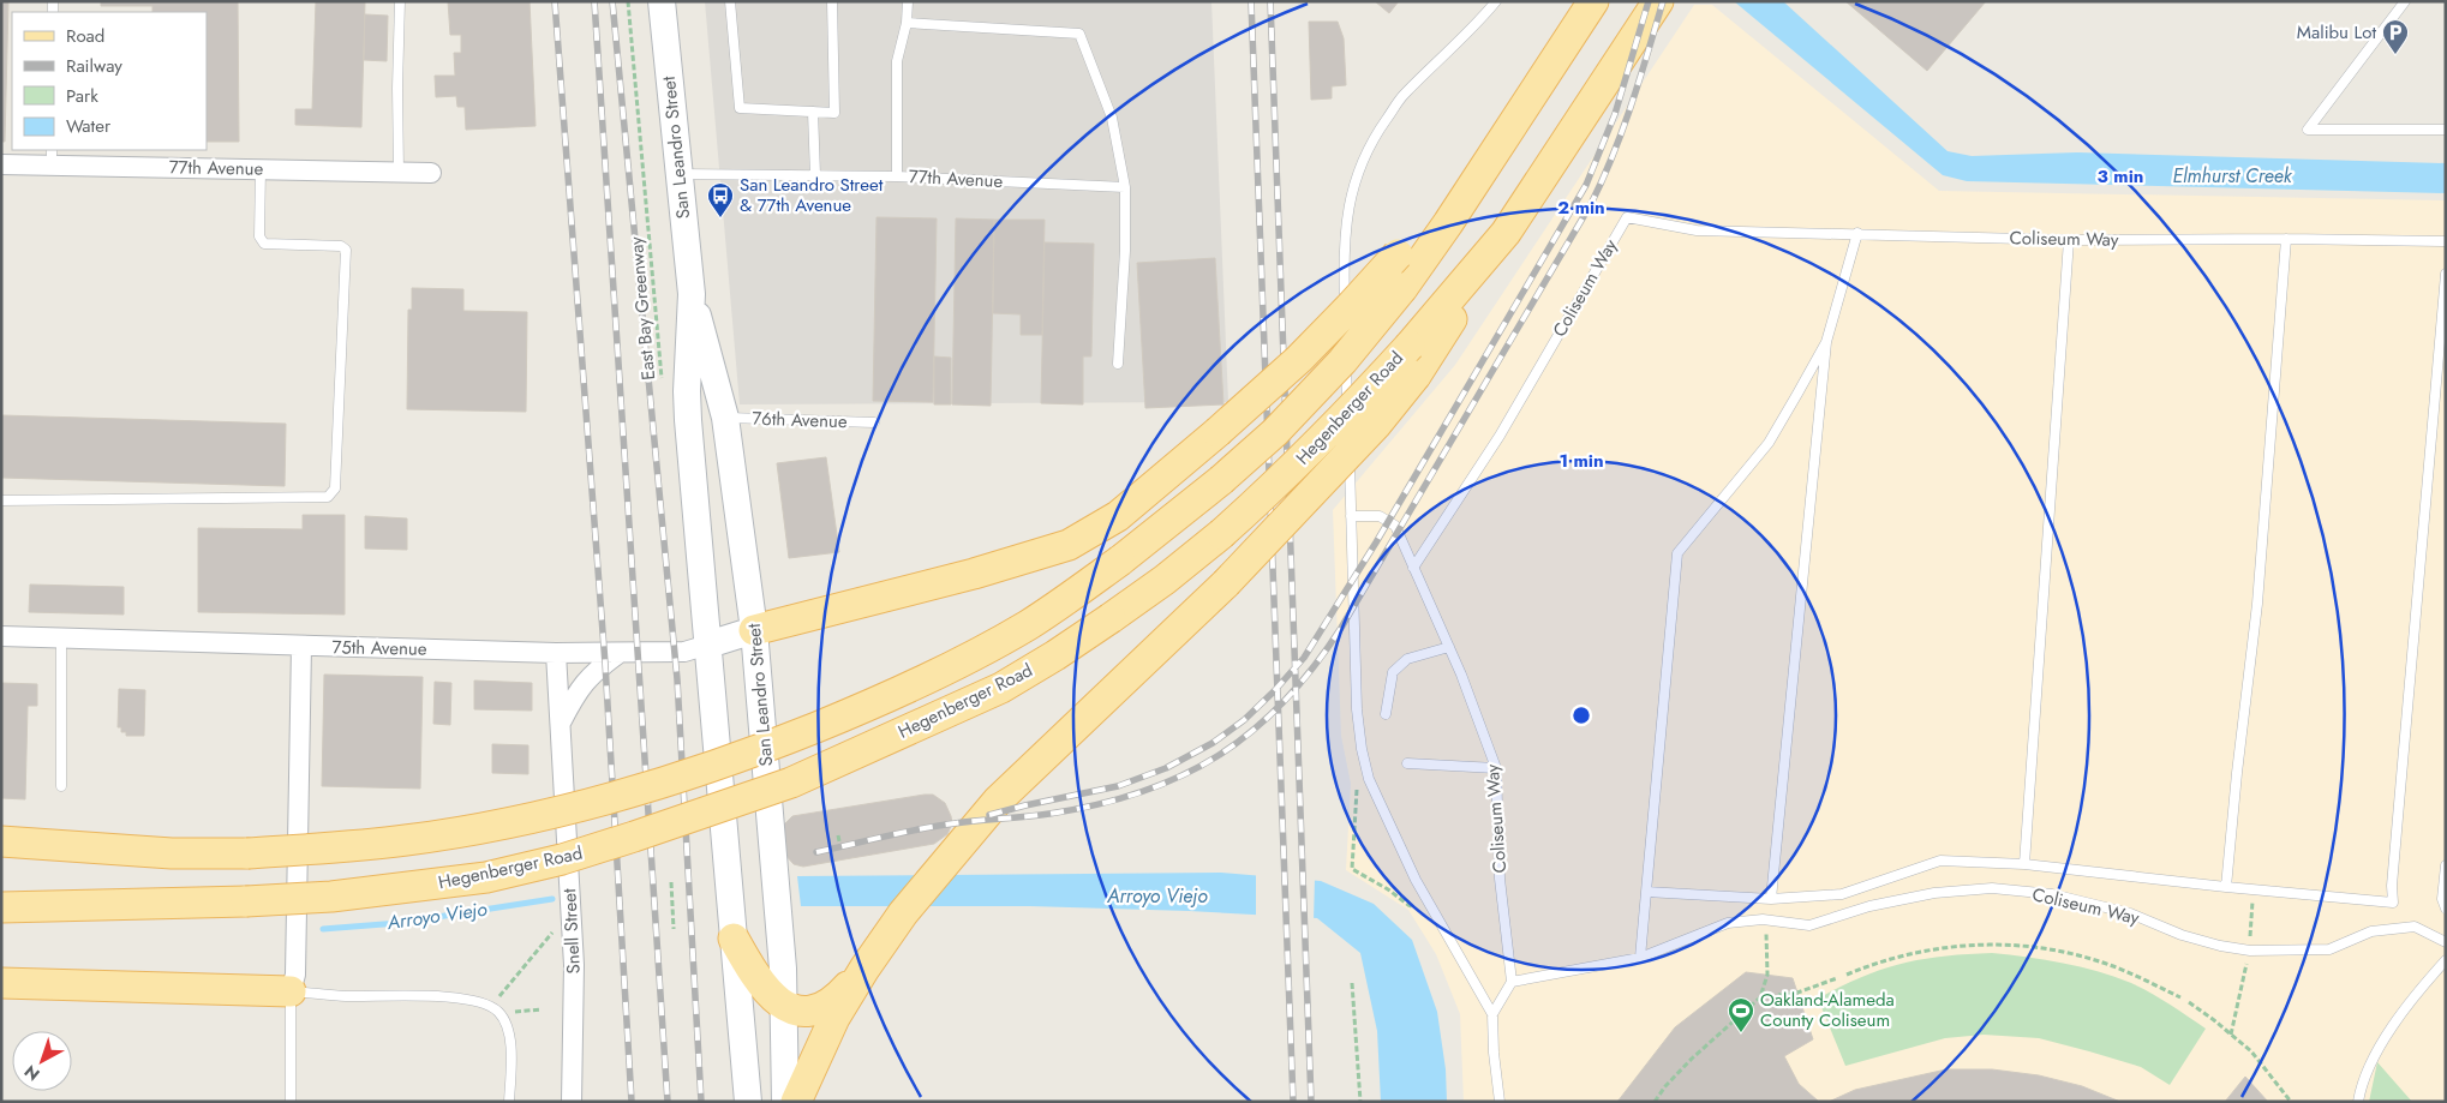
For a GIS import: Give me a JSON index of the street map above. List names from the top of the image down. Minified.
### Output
{"streets":{"main road":["San Leandro Street","Hegenberger Road","75th Avenue"],"street":["77th Avenue","Snell Street"],"lane":["Coliseum Way","76th Avenue"],"path":["East Bay Greenway"]},"crossings":[["San Leandro Street","77th Avenue"],["San Leandro Street","76th Avenue"],["San Leandro Street","75th Avenue"],["75th Avenue","Snell Street"]],"water":["Elmhurst Creek","Arroyo Viejo"],"places":{"parking":["Malibu Lot"],"bus stop":["San Leandro Street & 77th Avenue"],"sports":["Oakland-Alameda County Coliseum"]},"legend":["Road","Railway","Park","Water"],"north":"bottom left","rings":["3 min","2 min","1 min"]}
